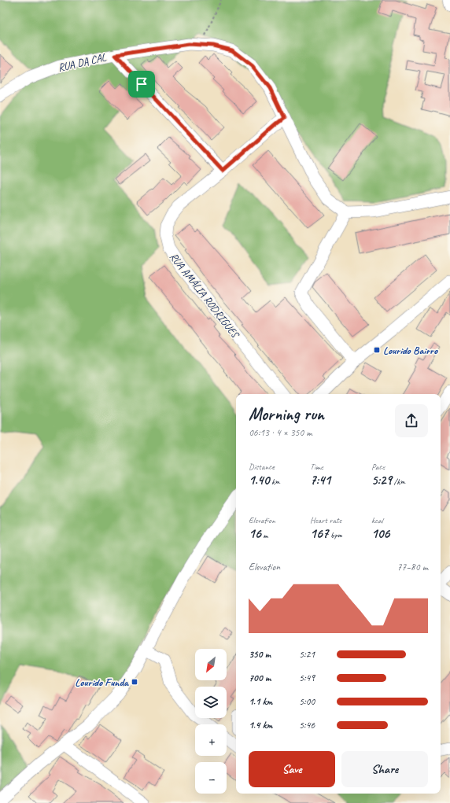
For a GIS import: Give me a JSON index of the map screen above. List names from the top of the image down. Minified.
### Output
{"streets":{"street":["RUA DA CAL","RUA AMÁLIA RODRIGUES"]},"crossings":[["RUA DA CAL","RUA AMÁLIA RODRIGUES"]],"places":{"transit":["Lourido Bairro","Lourido Funda"]},"north":"bottom left","page":{"heading":["Morning run","06:13 · 4 × 350 m"],"stats":[["Distance","1.40 km"],["Time","7:41"],["Pace","5:29 /km"],["Elevation","16 m"],["Heart rate","167 bpm"],["kcal","106"]],"chart":["Elevation","77–80 m"],"list":[{"name":"350 m","note":"5:21"},{"name":"700 m","note":"5:49"},{"name":"1.1 km","note":"5:00"},{"name":"1.4 km","note":"5:46"}],"map_buttons":["+","−"],"buttons":["Save","Share"]}}
